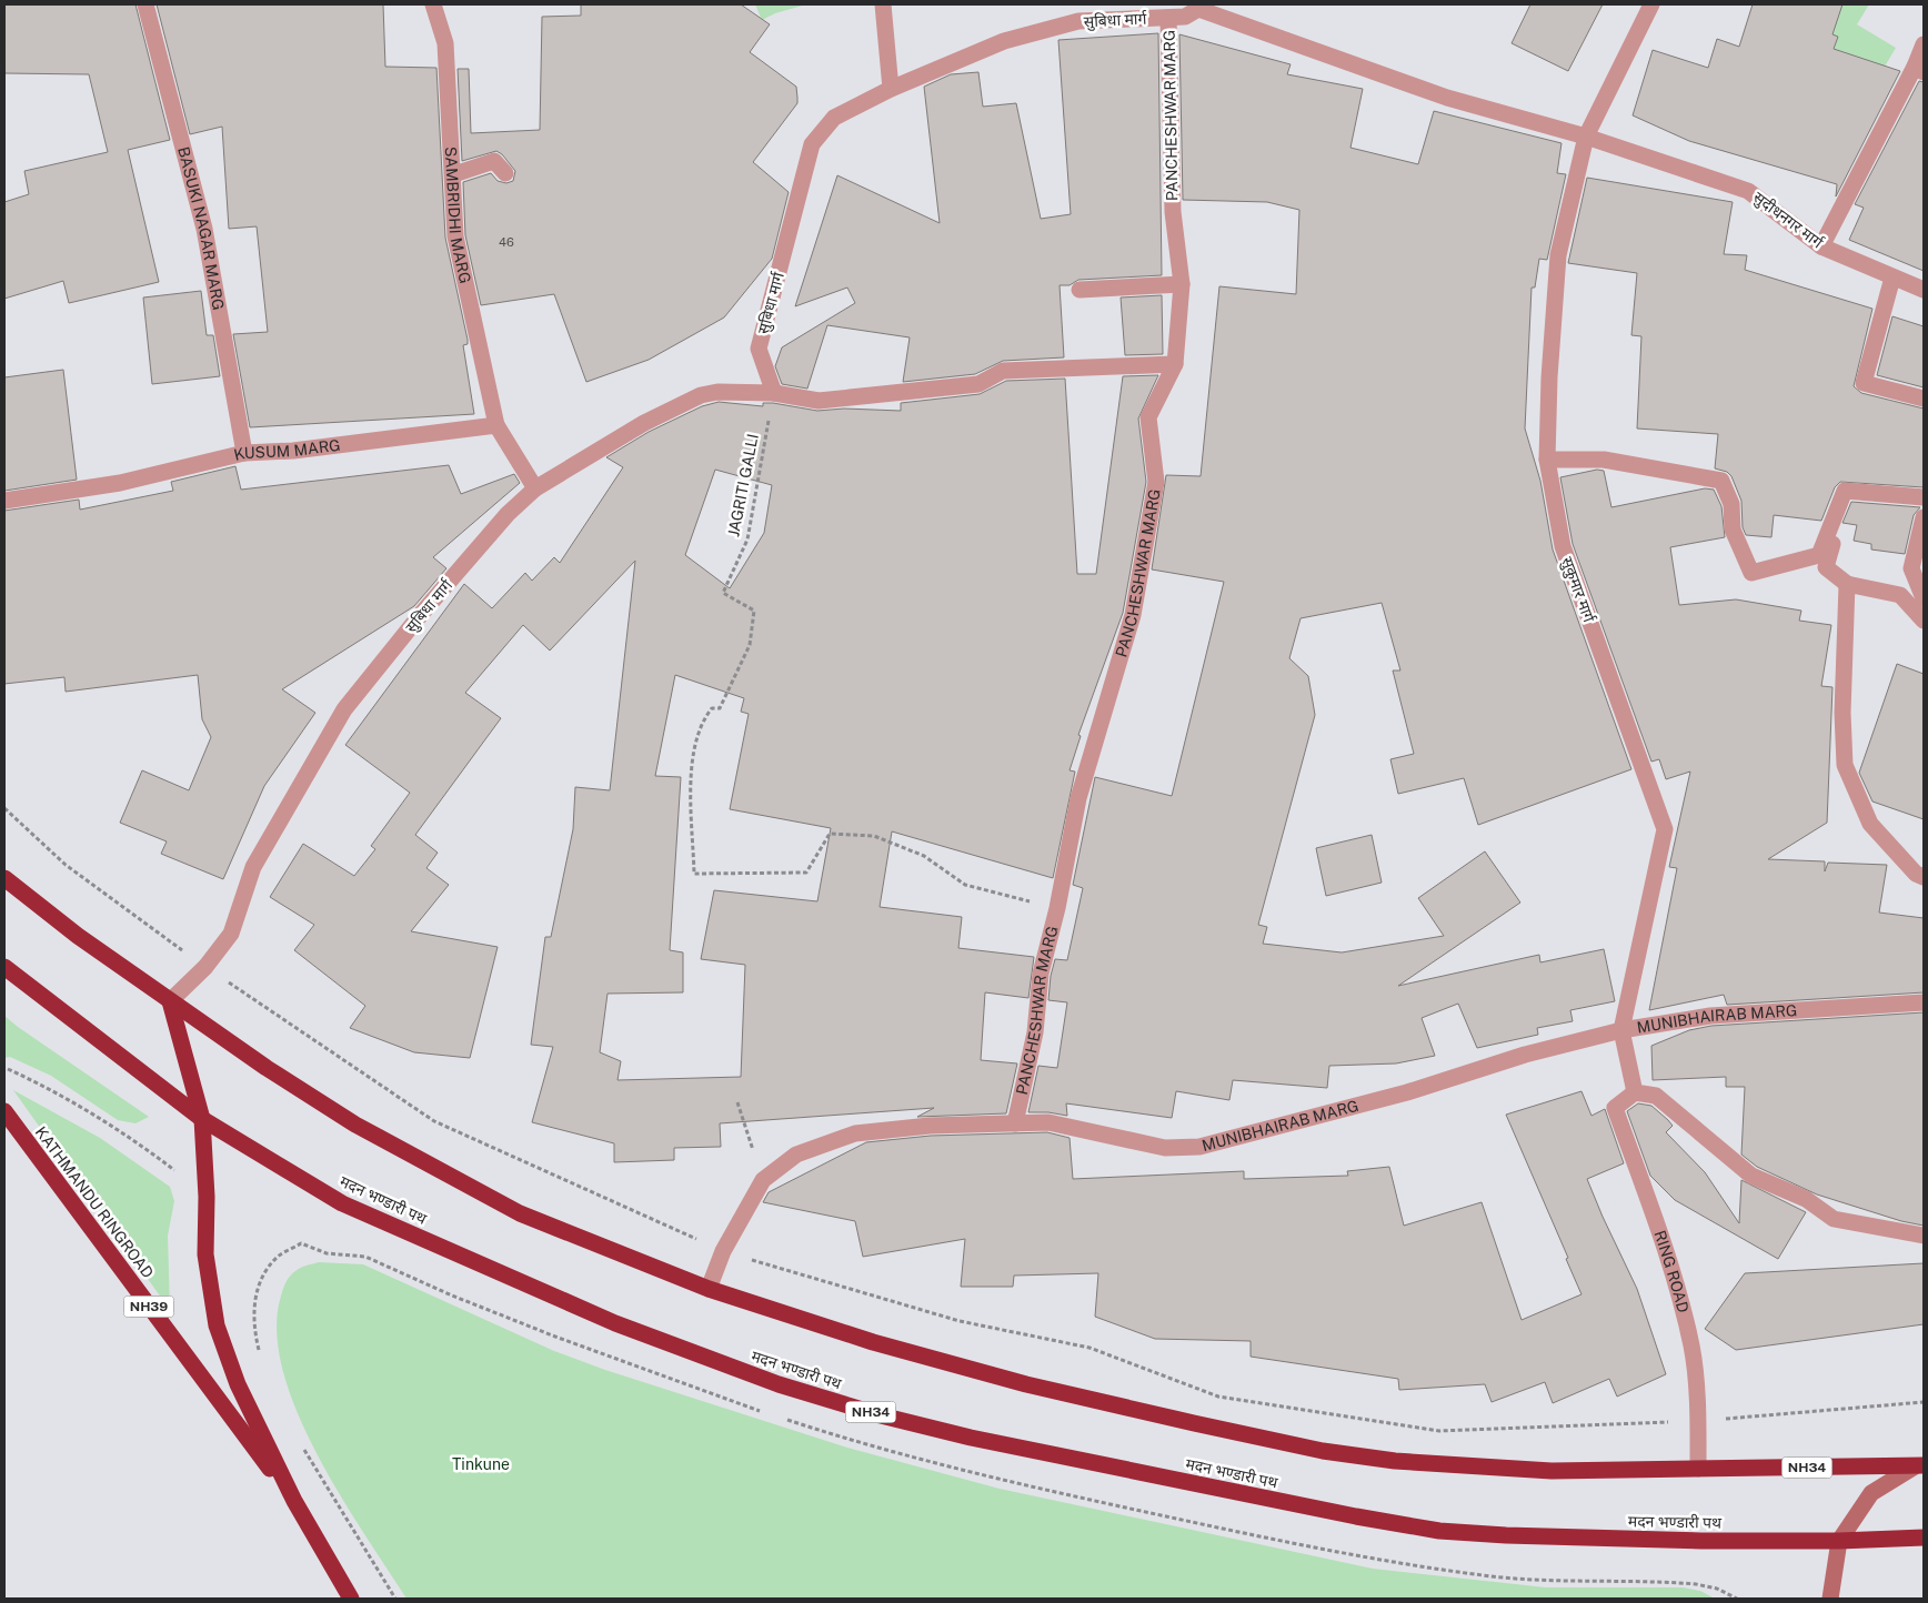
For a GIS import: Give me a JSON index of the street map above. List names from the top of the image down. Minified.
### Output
{"streets":{"highway":["मदन भण्डारी पथ","KATHMANDU RINGROAD","NH39","NH34"],"street":["सुबिधा मार्ग","PANCHESHWAR MARG","SAMBRIDHI MARG","सुदीधनगर मार्ग","BASUKI NAGAR MARG","KUSUM MARG","सुकुमार मार्ग","MUNIBHAIRAB MARG","RING ROAD"],"path":["JAGRITI GALLI"]},"crossings":[["सुबिधा मार्ग","PANCHESHWAR MARG"],["सुबिधा मार्ग","सुदीधनगर मार्ग"],["सुबिधा मार्ग","JAGRITI GALLI"],["सुबिधा मार्ग","सुकुमार मार्ग"],["सुबिधा मार्ग","KATHMANDU RINGROAD"],["सुबिधा मार्ग","NH34"],["PANCHESHWAR MARG","JAGRITI GALLI"],["PANCHESHWAR MARG","MUNIBHAIRAB MARG"],["SAMBRIDHI MARG","KUSUM MARG"],["सुदीधनगर मार्ग","सुकुमार मार्ग"],["BASUKI NAGAR MARG","KUSUM MARG"],["सुकुमार मार्ग","MUNIBHAIRAB MARG"],["MUNIBHAIRAB MARG","NH34"],["मदन भण्डारी पथ","KATHMANDU RINGROAD"],["KATHMANDU RINGROAD","NH34"],["RING ROAD","NH34"]],"parks":["Tinkune"],"house_numbers":["46"]}
